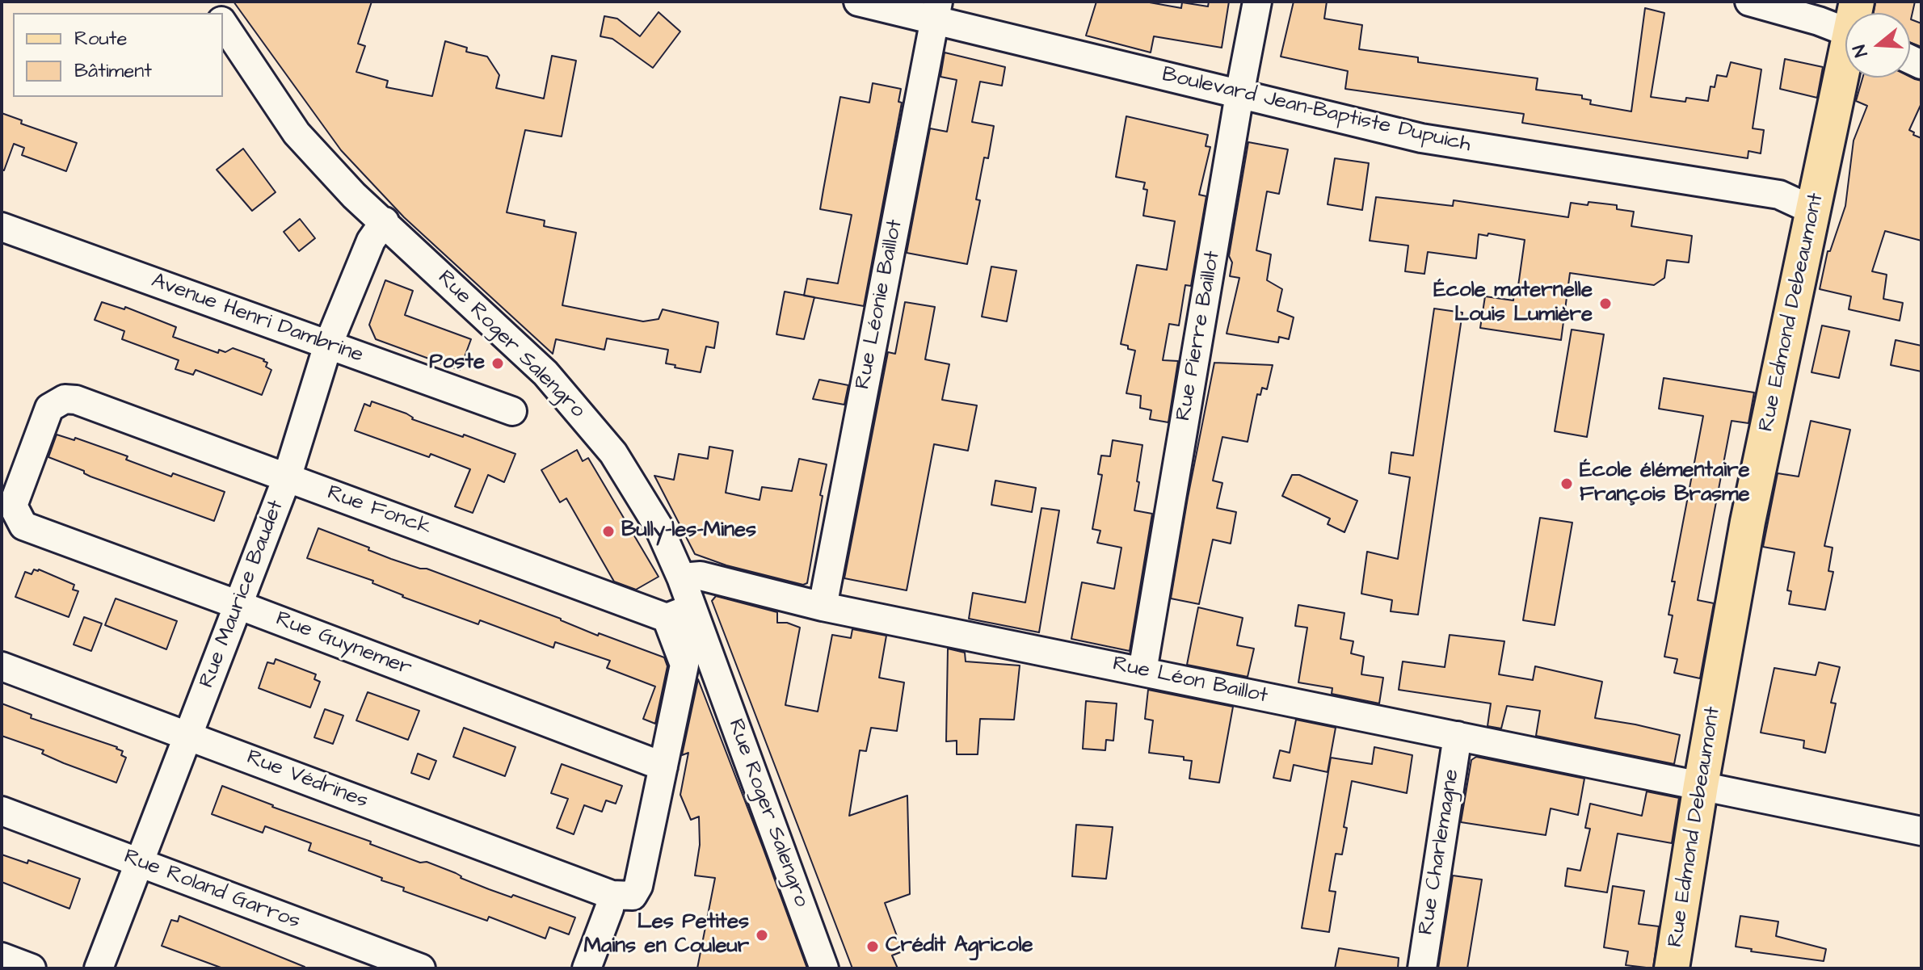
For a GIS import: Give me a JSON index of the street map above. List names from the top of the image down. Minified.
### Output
{"streets":{"main road":["Rue Edmond Debeaumont"],"street":["Boulevard Jean-Baptiste Dupuich","Rue Léonie Baillot","Avenue Henri Dambrine","Rue Pierre Baillot","Rue Roger Salengro","Rue Fonck","Rue Maurice Baudet","Rue Guynemer","Rue Léon Baillot","Rue Védrines","Rue Charlemagne","Rue Roland Garros"]},"crossings":[["Boulevard Jean-Baptiste Dupuich","Rue Léonie Baillot"],["Boulevard Jean-Baptiste Dupuich","Rue Edmond Debeaumont"],["Boulevard Jean-Baptiste Dupuich","Rue Pierre Baillot"],["Rue Léonie Baillot","Rue Léon Baillot"],["Rue Edmond Debeaumont","Rue Léon Baillot"],["Avenue Henri Dambrine","Rue Maurice Baudet"],["Rue Pierre Baillot","Rue Léon Baillot"],["Rue Roger Salengro","Rue Maurice Baudet"],["Rue Roger Salengro","Rue Léon Baillot"],["Rue Fonck","Rue Maurice Baudet"],["Rue Fonck","Rue Guynemer"],["Rue Maurice Baudet","Rue Guynemer"],["Rue Maurice Baudet","Rue Védrines"],["Rue Maurice Baudet","Rue Roland Garros"],["Rue Léon Baillot","Rue Charlemagne"]],"places":["École maternelle Louis Lumière","Poste","École élémentaire François Brasme","Bully-les-Mines","Les Petites Mains en Couleur","Crédit Agricole"],"legend":["Route","Bâtiment"],"north":"left"}
